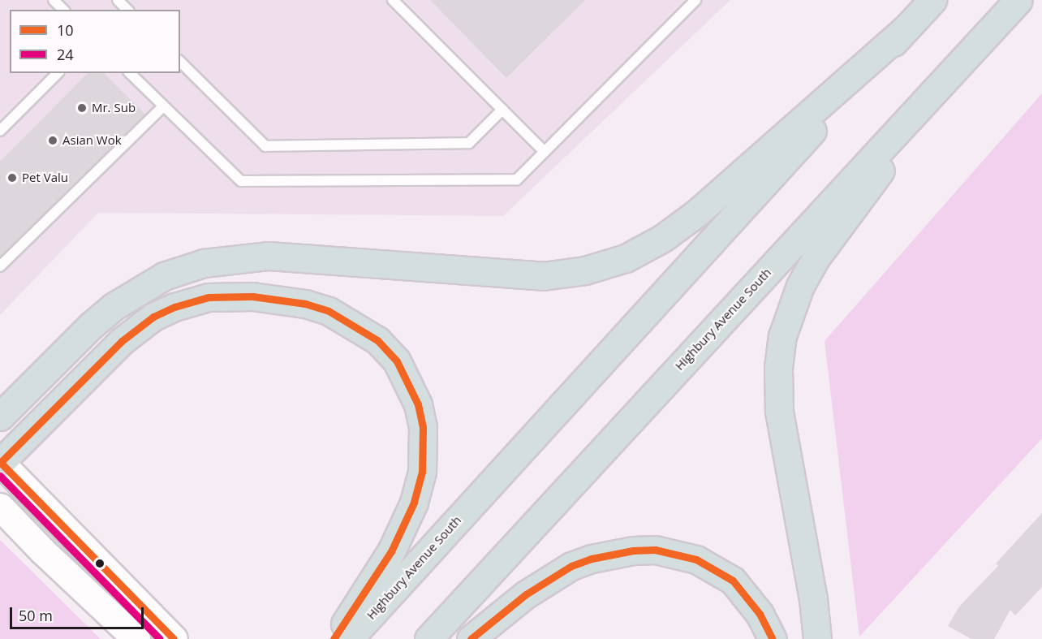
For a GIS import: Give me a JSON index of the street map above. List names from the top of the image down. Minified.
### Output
{"streets":{"highway":["Highbury Avenue South"]},"places":["Mr. Sub","Asian Wok","Pet Valu"],"lines":["transit line 10","transit line 24"],"legend":["10","24"],"scale_bar":"50 m"}
